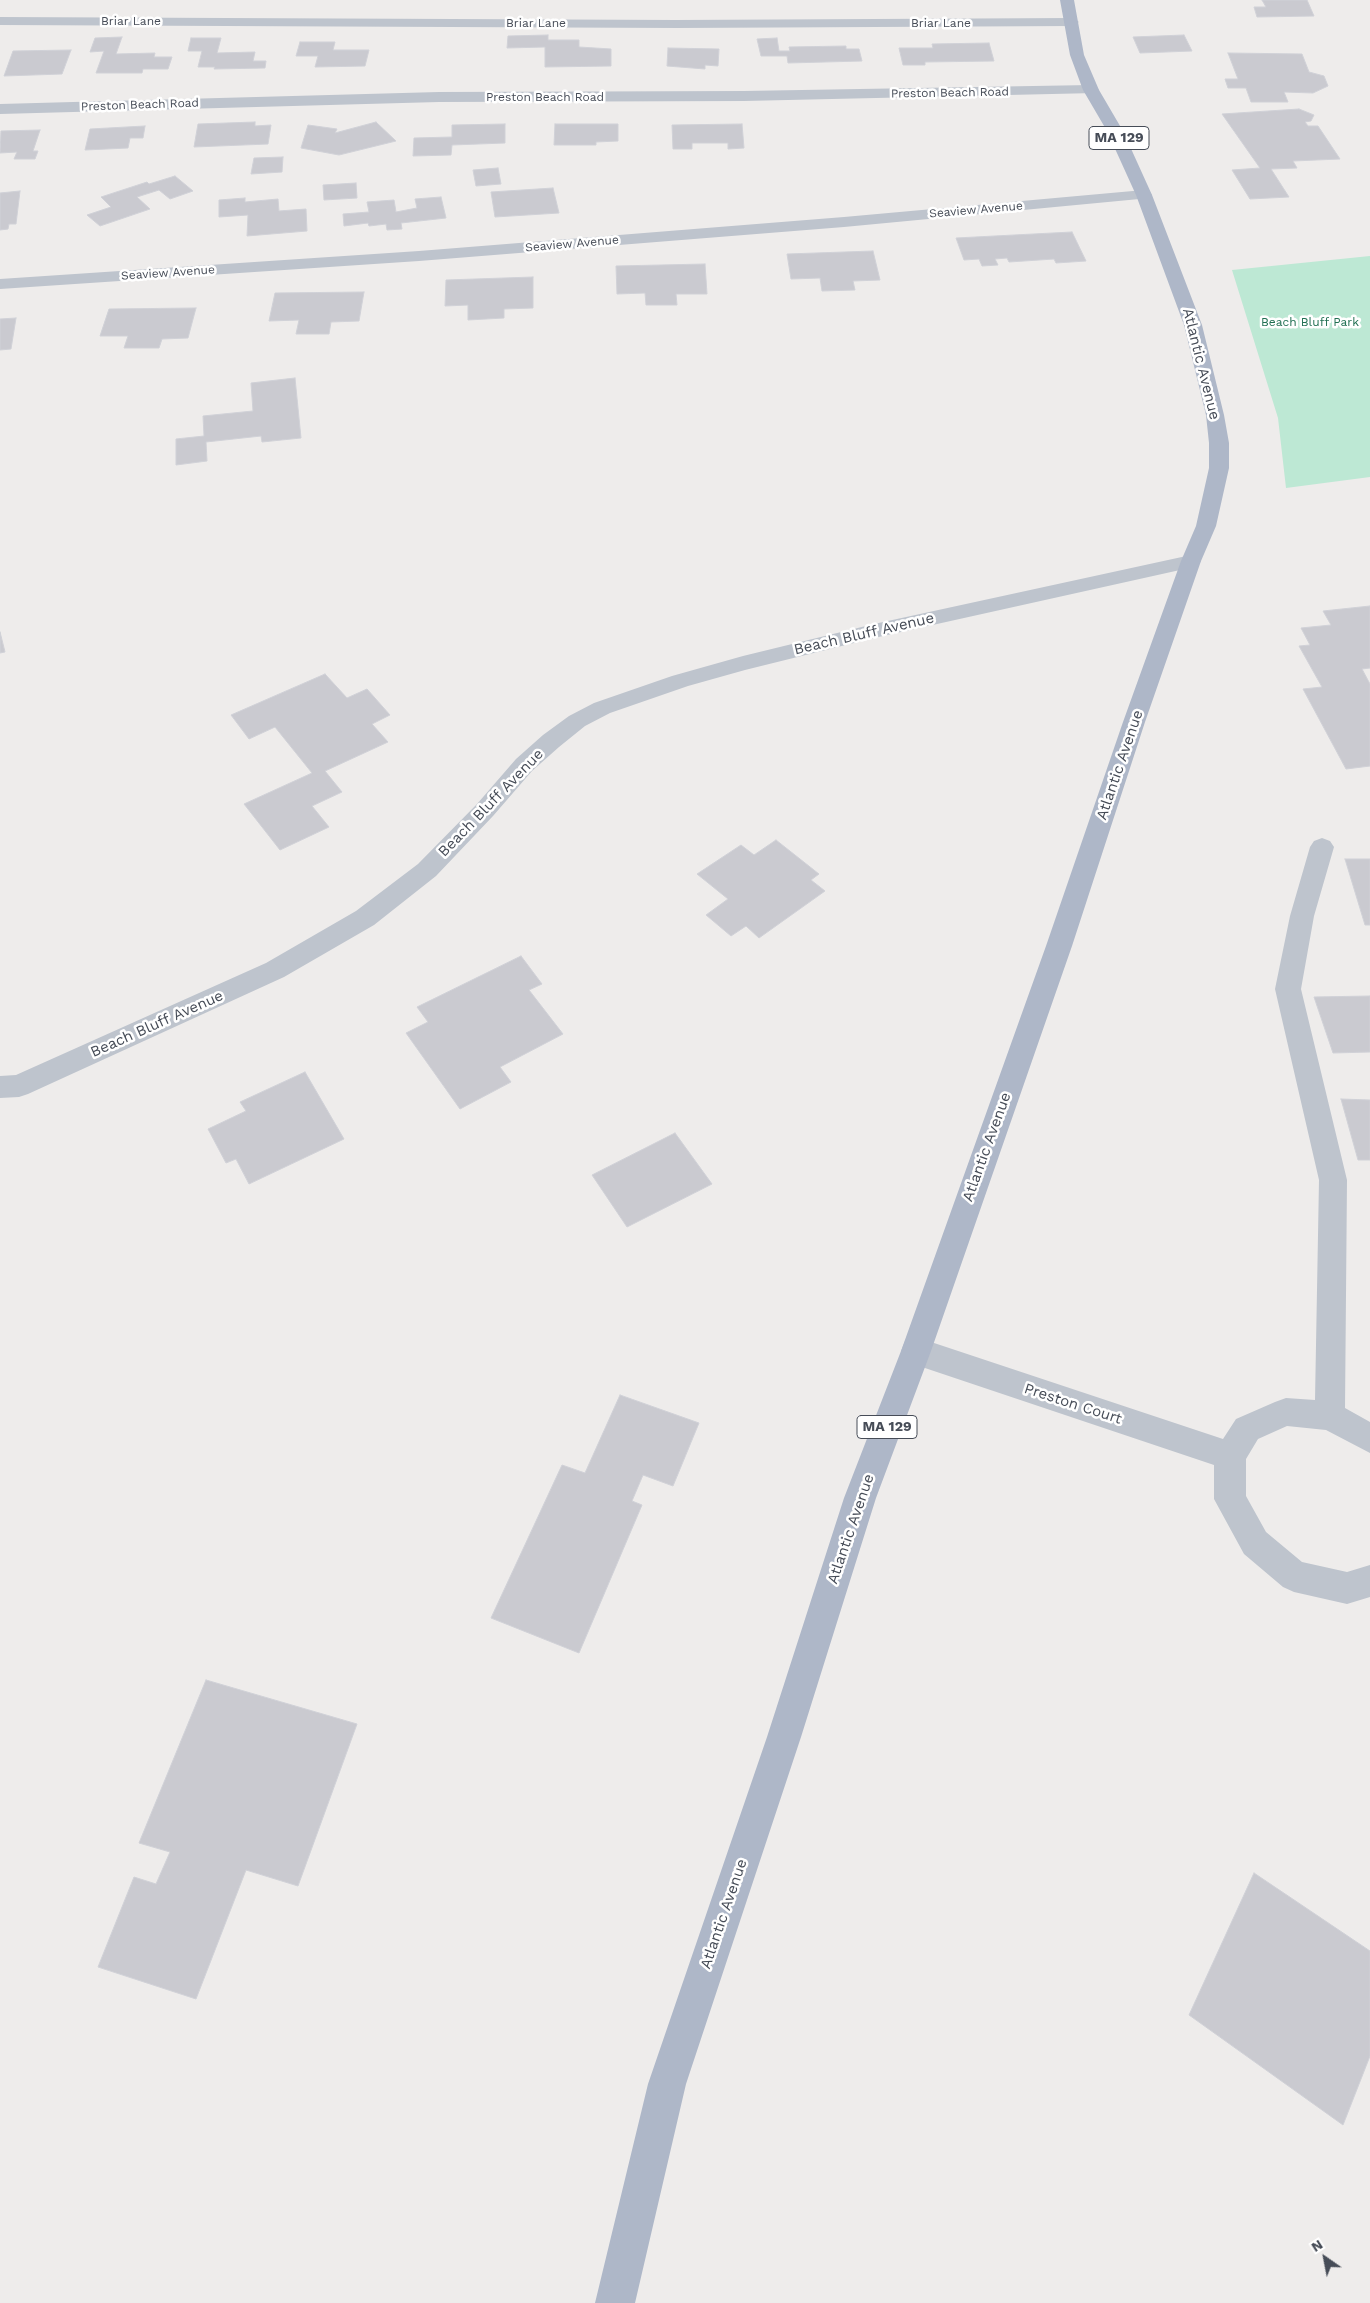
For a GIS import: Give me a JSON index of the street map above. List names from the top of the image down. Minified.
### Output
{"streets":{"main road":["MA 129","Atlantic Avenue"],"street":["Briar Lane","Preston Beach Road","Seaview Avenue","Beach Bluff Avenue","Preston Court"]},"crossings":[["Briar Lane","Atlantic Avenue"],["Preston Beach Road","Atlantic Avenue"],["Seaview Avenue","Atlantic Avenue"],["Atlantic Avenue","Beach Bluff Avenue"],["Atlantic Avenue","Preston Court"]],"parks":["Beach Bluff Park"],"north":"top left"}
